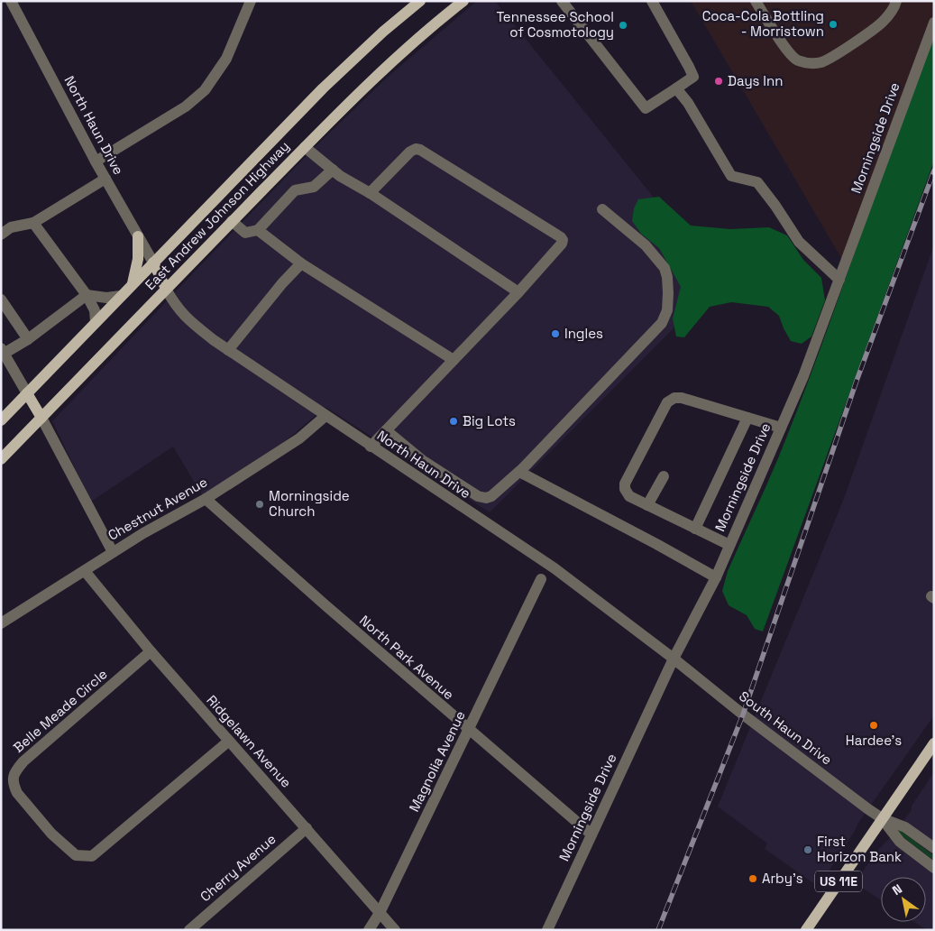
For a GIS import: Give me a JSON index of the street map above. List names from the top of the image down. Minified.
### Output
{"streets":{"main road":["East Andrew Johnson Highway","US 11E"],"street":["North Haun Drive","Morningside Drive","Chestnut Avenue","North Park Avenue","Belle Meade Circle","South Haun Drive","Ridgelawn Avenue","Magnolia Avenue","Cherry Avenue"]},"crossings":[["North Haun Drive","Morningside Drive"],["North Haun Drive","East Andrew Johnson Highway"],["North Haun Drive","Chestnut Avenue"],["North Haun Drive","South Haun Drive"],["Morningside Drive","North Park Avenue"],["Morningside Drive","South Haun Drive"],["Chestnut Avenue","North Park Avenue"],["Chestnut Avenue","Ridgelawn Avenue"],["North Park Avenue","Magnolia Avenue"],["Belle Meade Circle","Ridgelawn Avenue"],["South Haun Drive","US 11E"],["Ridgelawn Avenue","Magnolia Avenue"],["Ridgelawn Avenue","Cherry Avenue"]],"places":["Coca-Cola Bottling - Morristown","Tennessee School of Cosmotology","Days Inn","Ingles","Big Lots","Morningside Church","Hardee's","First Horizon Bank","Arby's"],"north":"top left"}
